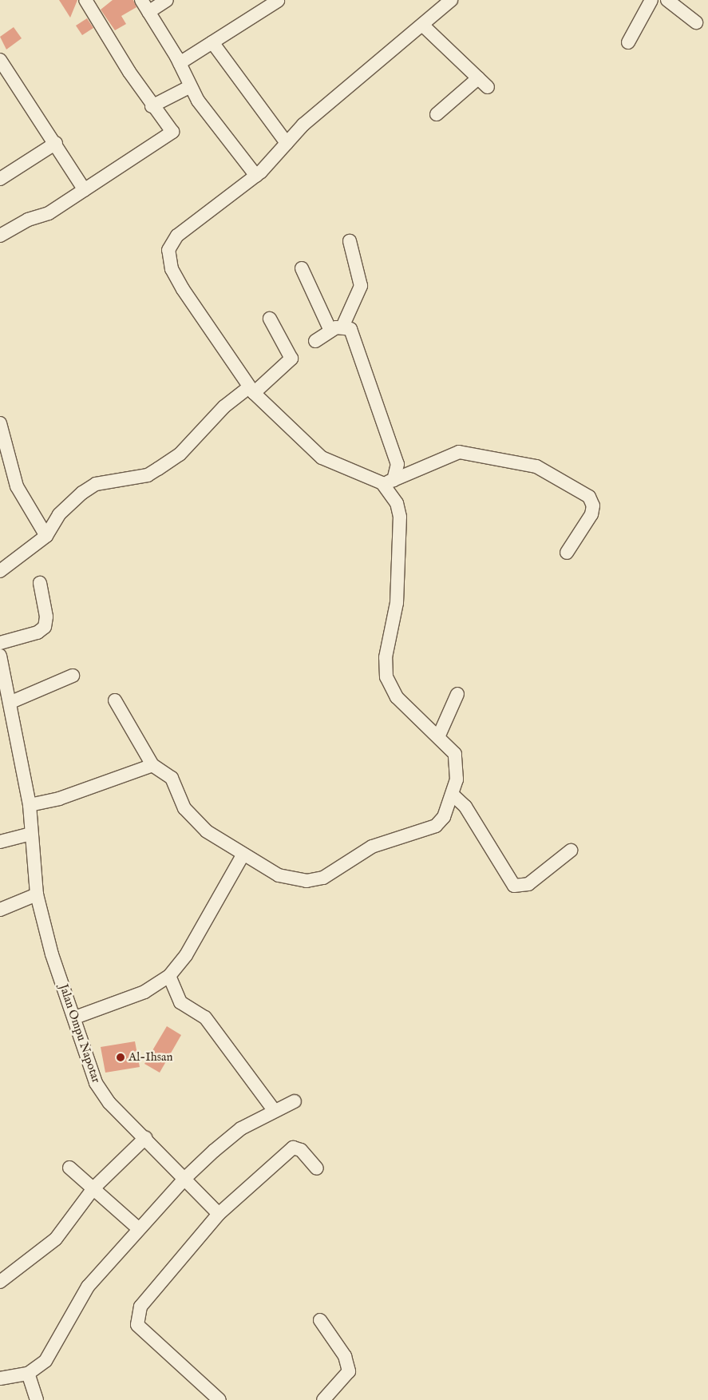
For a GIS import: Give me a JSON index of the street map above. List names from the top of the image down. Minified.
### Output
{"streets":{"street":["Jalan Ompu Napotar"]},"places":["Al-Ihsan"]}
